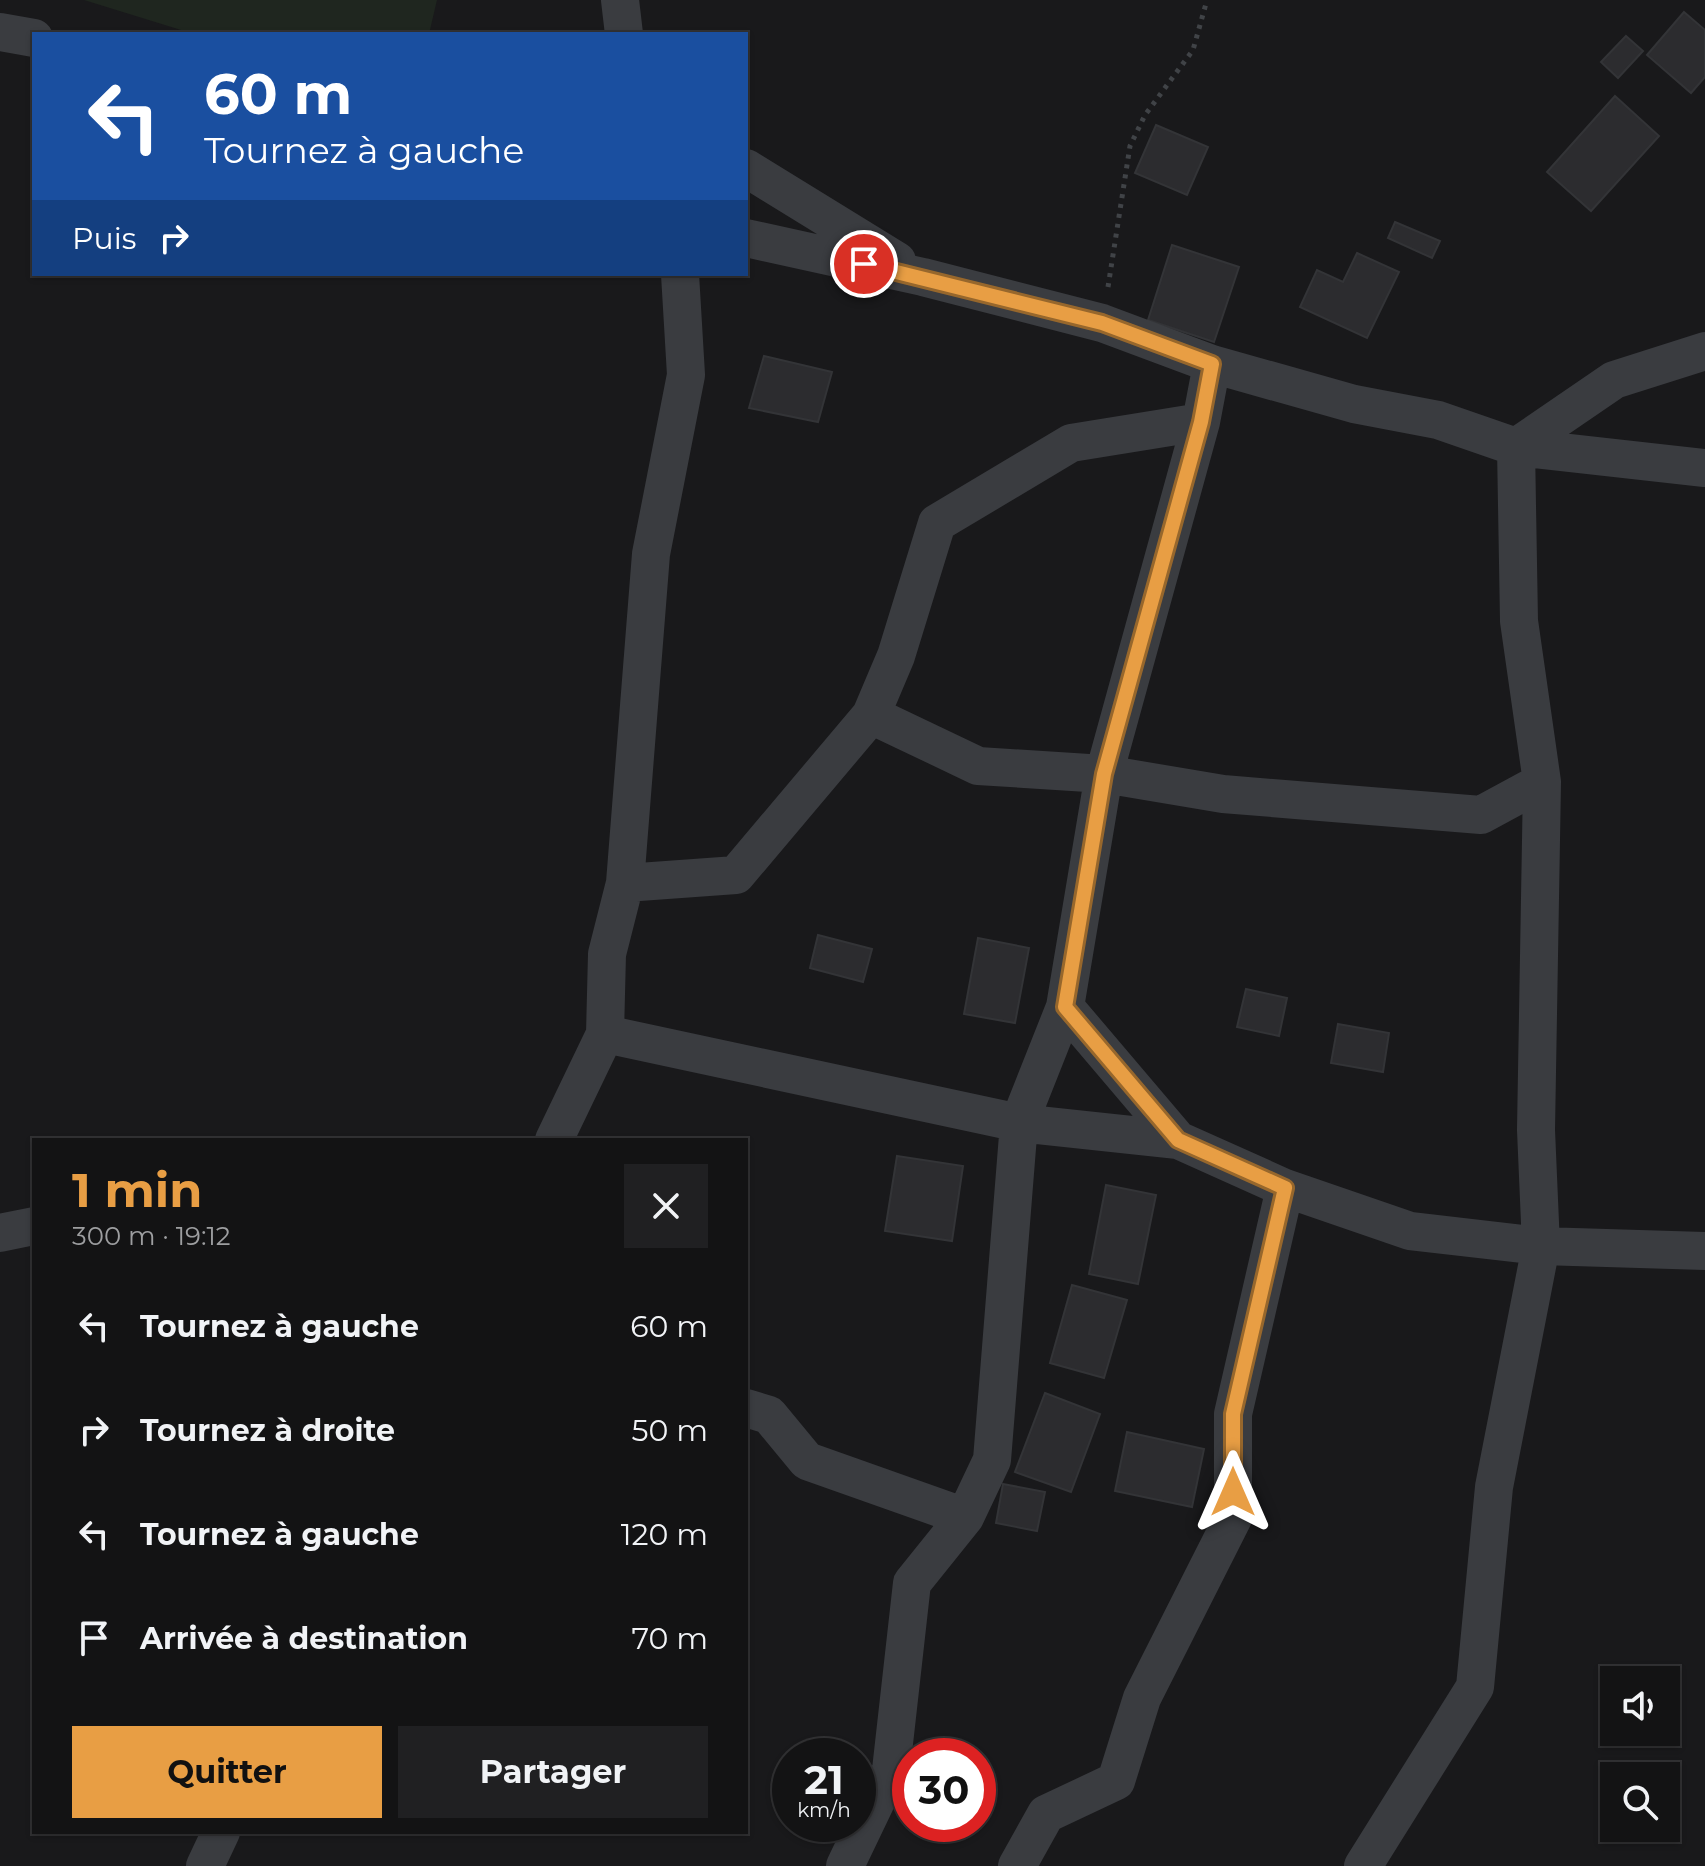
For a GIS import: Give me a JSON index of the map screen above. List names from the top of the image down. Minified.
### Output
{"page":{"turn":["60 m","Tournez à gauche"],"then":"Puis","heading":["1 min","300 m · 19:12"],"list":[{"name":"Tournez à gauche","value":"60 m"},{"name":"Tournez à droite","value":"50 m"},{"name":"Tournez à gauche","value":"120 m"},{"name":"Arrivée à destination","value":"70 m"}],"buttons":["Quitter","Partager"],"speed":"21 km/h","limit":"30"}}
